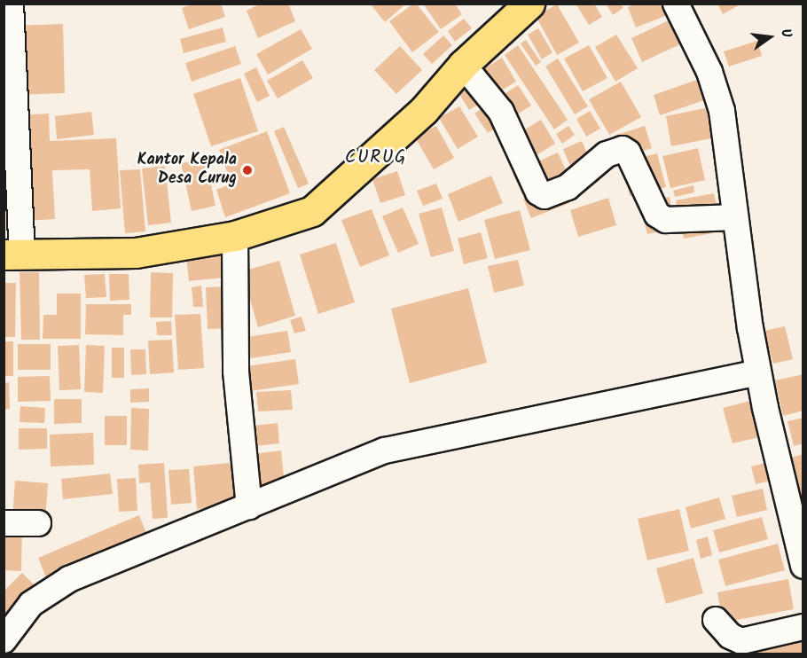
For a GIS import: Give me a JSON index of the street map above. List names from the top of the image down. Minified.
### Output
{"districts":["CURUG"],"places":["Kantor Kepala Desa Curug"],"north":"right"}
